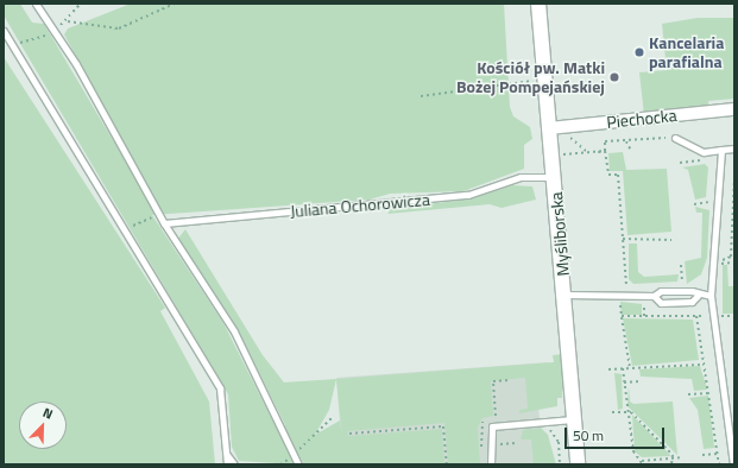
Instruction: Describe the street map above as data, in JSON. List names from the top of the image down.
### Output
{
  "streets": {
    "street": ["Piechocka", "Myśliborska"],
    "lane": ["Juliana Ochorowicza"]
  },
  "crossings": [
    ["Piechocka", "Myśliborska"],
    ["Juliana Ochorowicza", "Myśliborska"]
  ],
  "places": ["Kancelaria parafialna", "Kościół pw. Matki Bożej Pompejańskiej"],
  "scale_bar": "50 m",
  "north": "top right"
}
